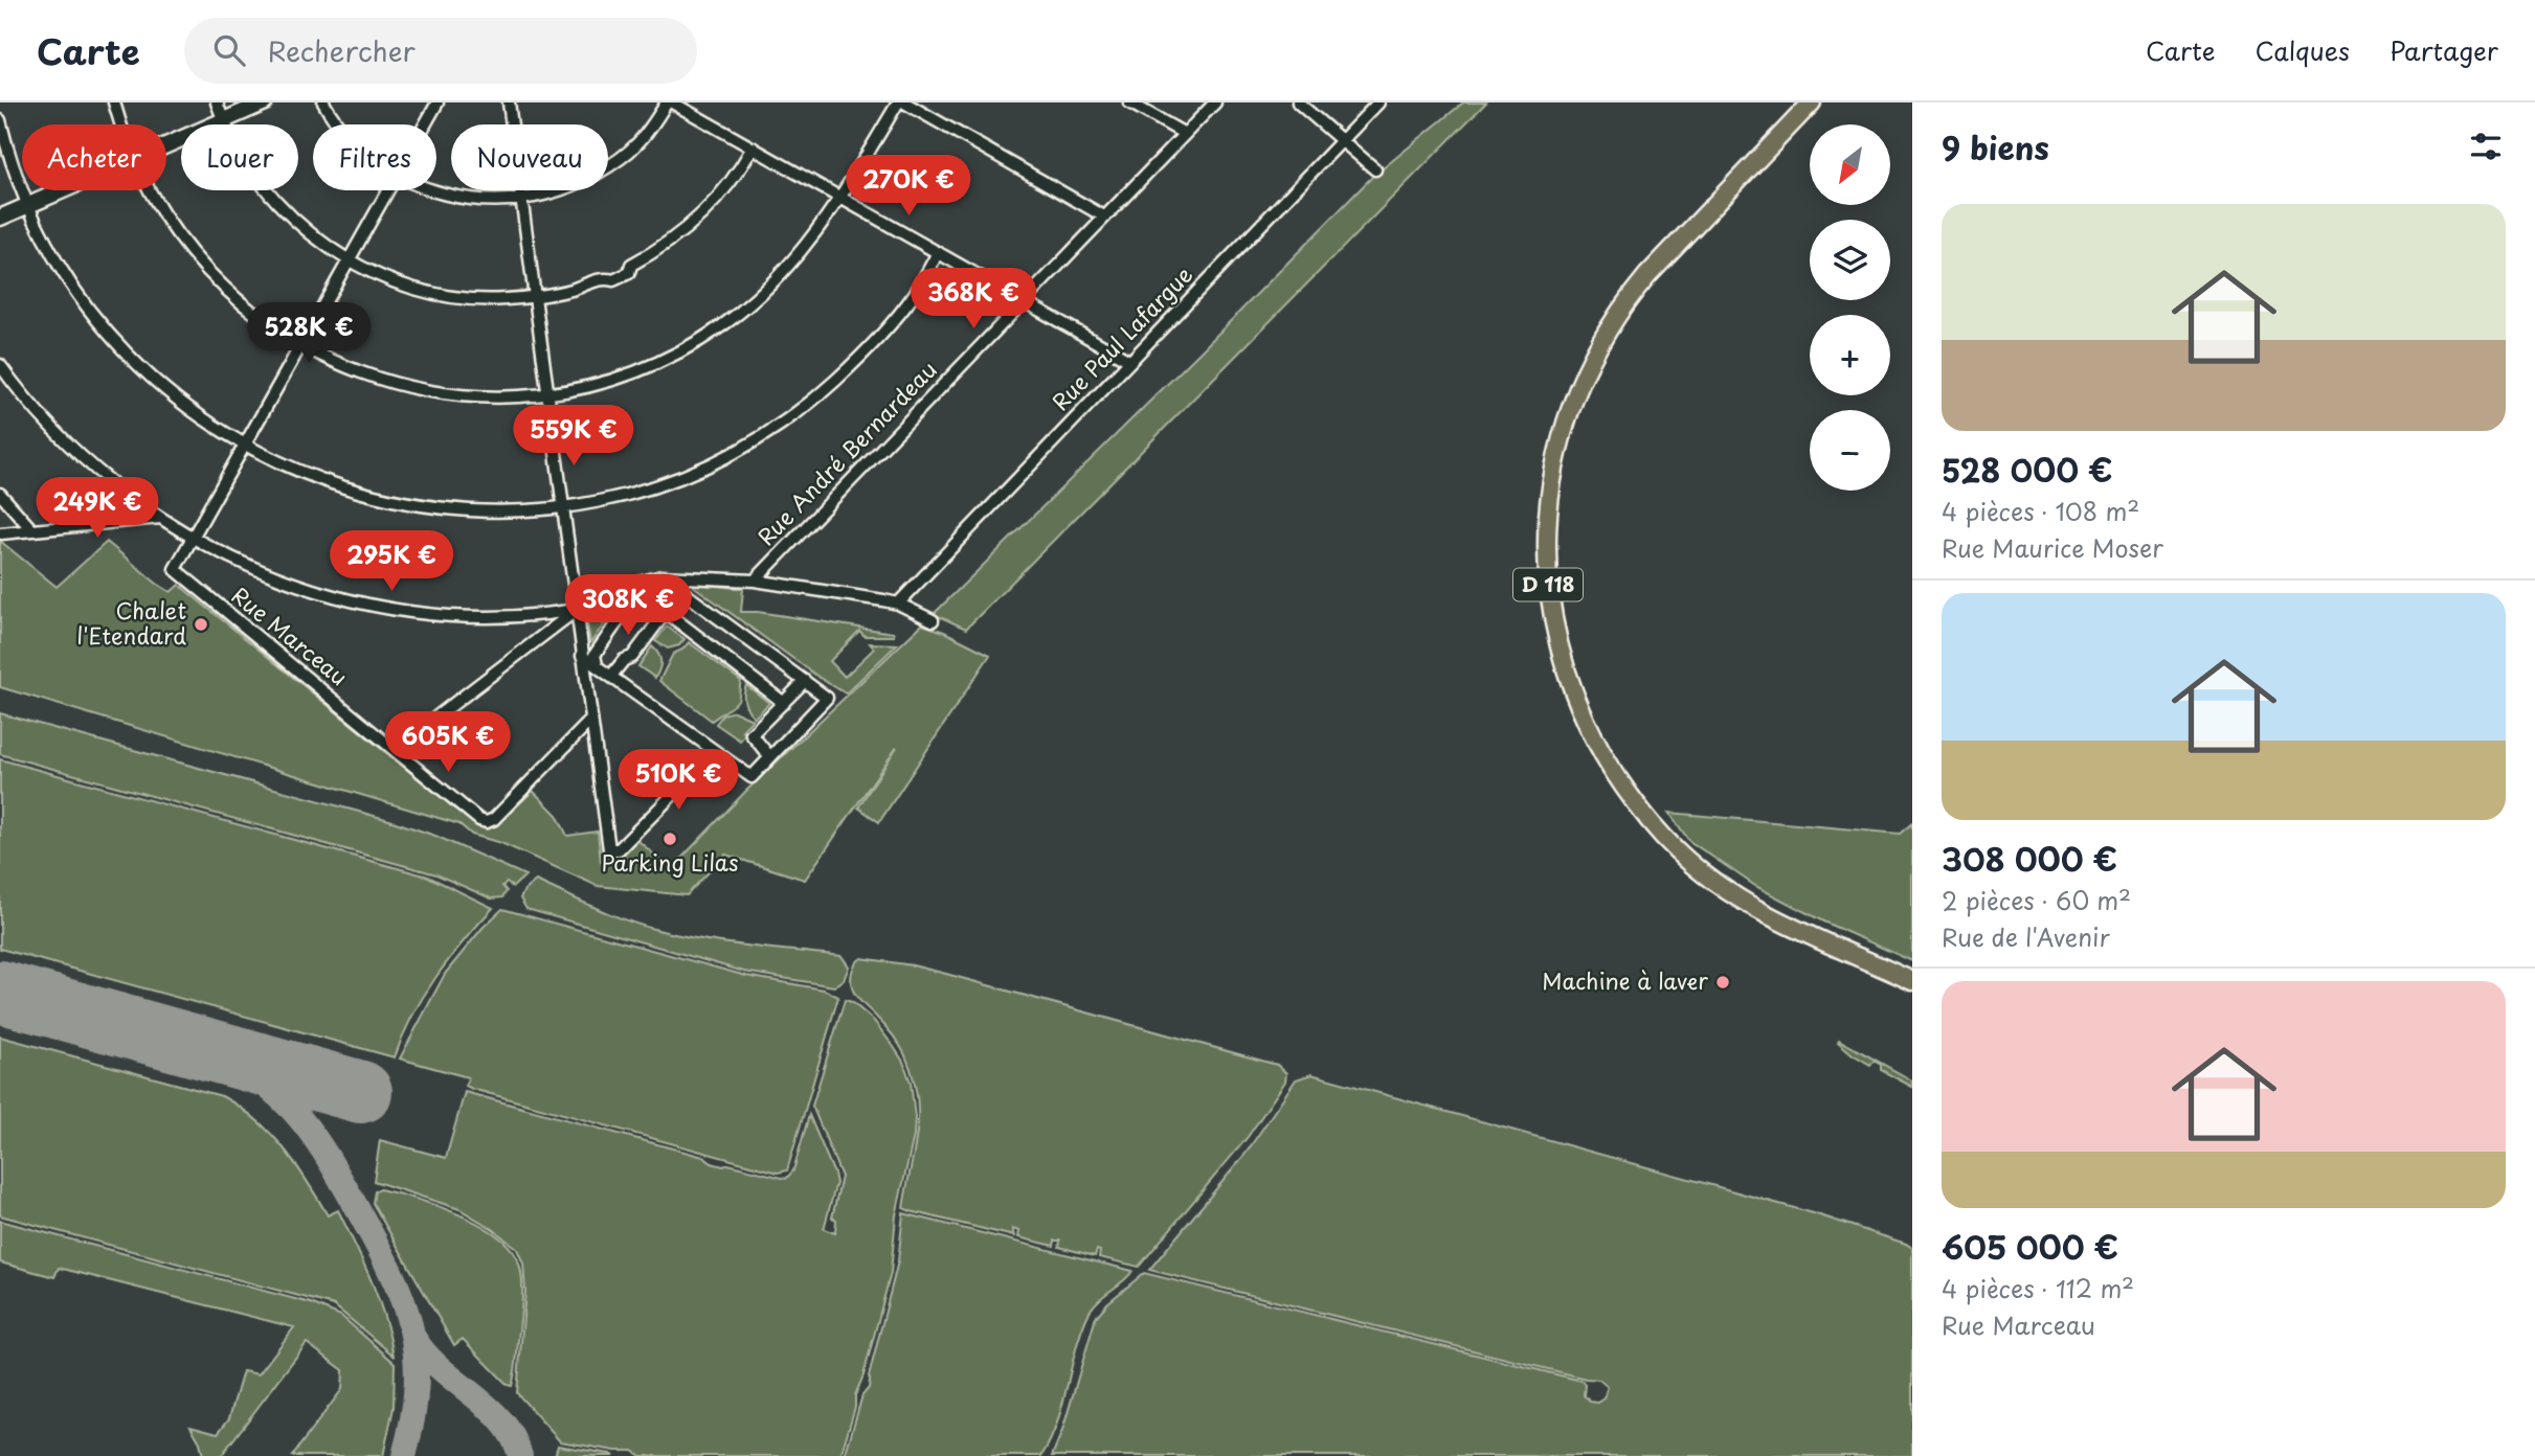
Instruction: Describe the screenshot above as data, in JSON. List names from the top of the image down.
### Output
{
  "streets": {
    "main road": ["D 118"],
    "street": ["Rue Paul Lafargue", "Rue André Bernardeau", "Rue Marceau"]
  },
  "places": ["Chalet l'Etendard", "Parking Lilas", "Machine à laver"],
  "north": "bottom left",
  "page": {
    "header": "Carte",
    "search": "Rechercher",
    "nav": ["Carte", "Calques", "Partager"],
    "heading": "9 biens",
    "map_buttons": ["+", "−"],
    "chip": [
      "Acheter",
      "Louer",
      "Filtres",
      "Nouveau"
    ],
    "price": [
      "270K €",
      "368K €",
      "528K €",
      "559K €",
      "249K €",
      "295K €",
      "308K €",
      "605K €",
      "510K €"
    ],
    "list": [
      {
        "name": "528 000 €",
        "note": "4 pièces · 108 m² · Rue Maurice Moser"
      },
      {
        "name": "308 000 €",
        "note": "2 pièces · 60 m² · Rue de l'Avenir"
      },
      {
        "name": "605 000 €",
        "note": "4 pièces · 112 m² · Rue Marceau"
      }
    ]
  }
}
